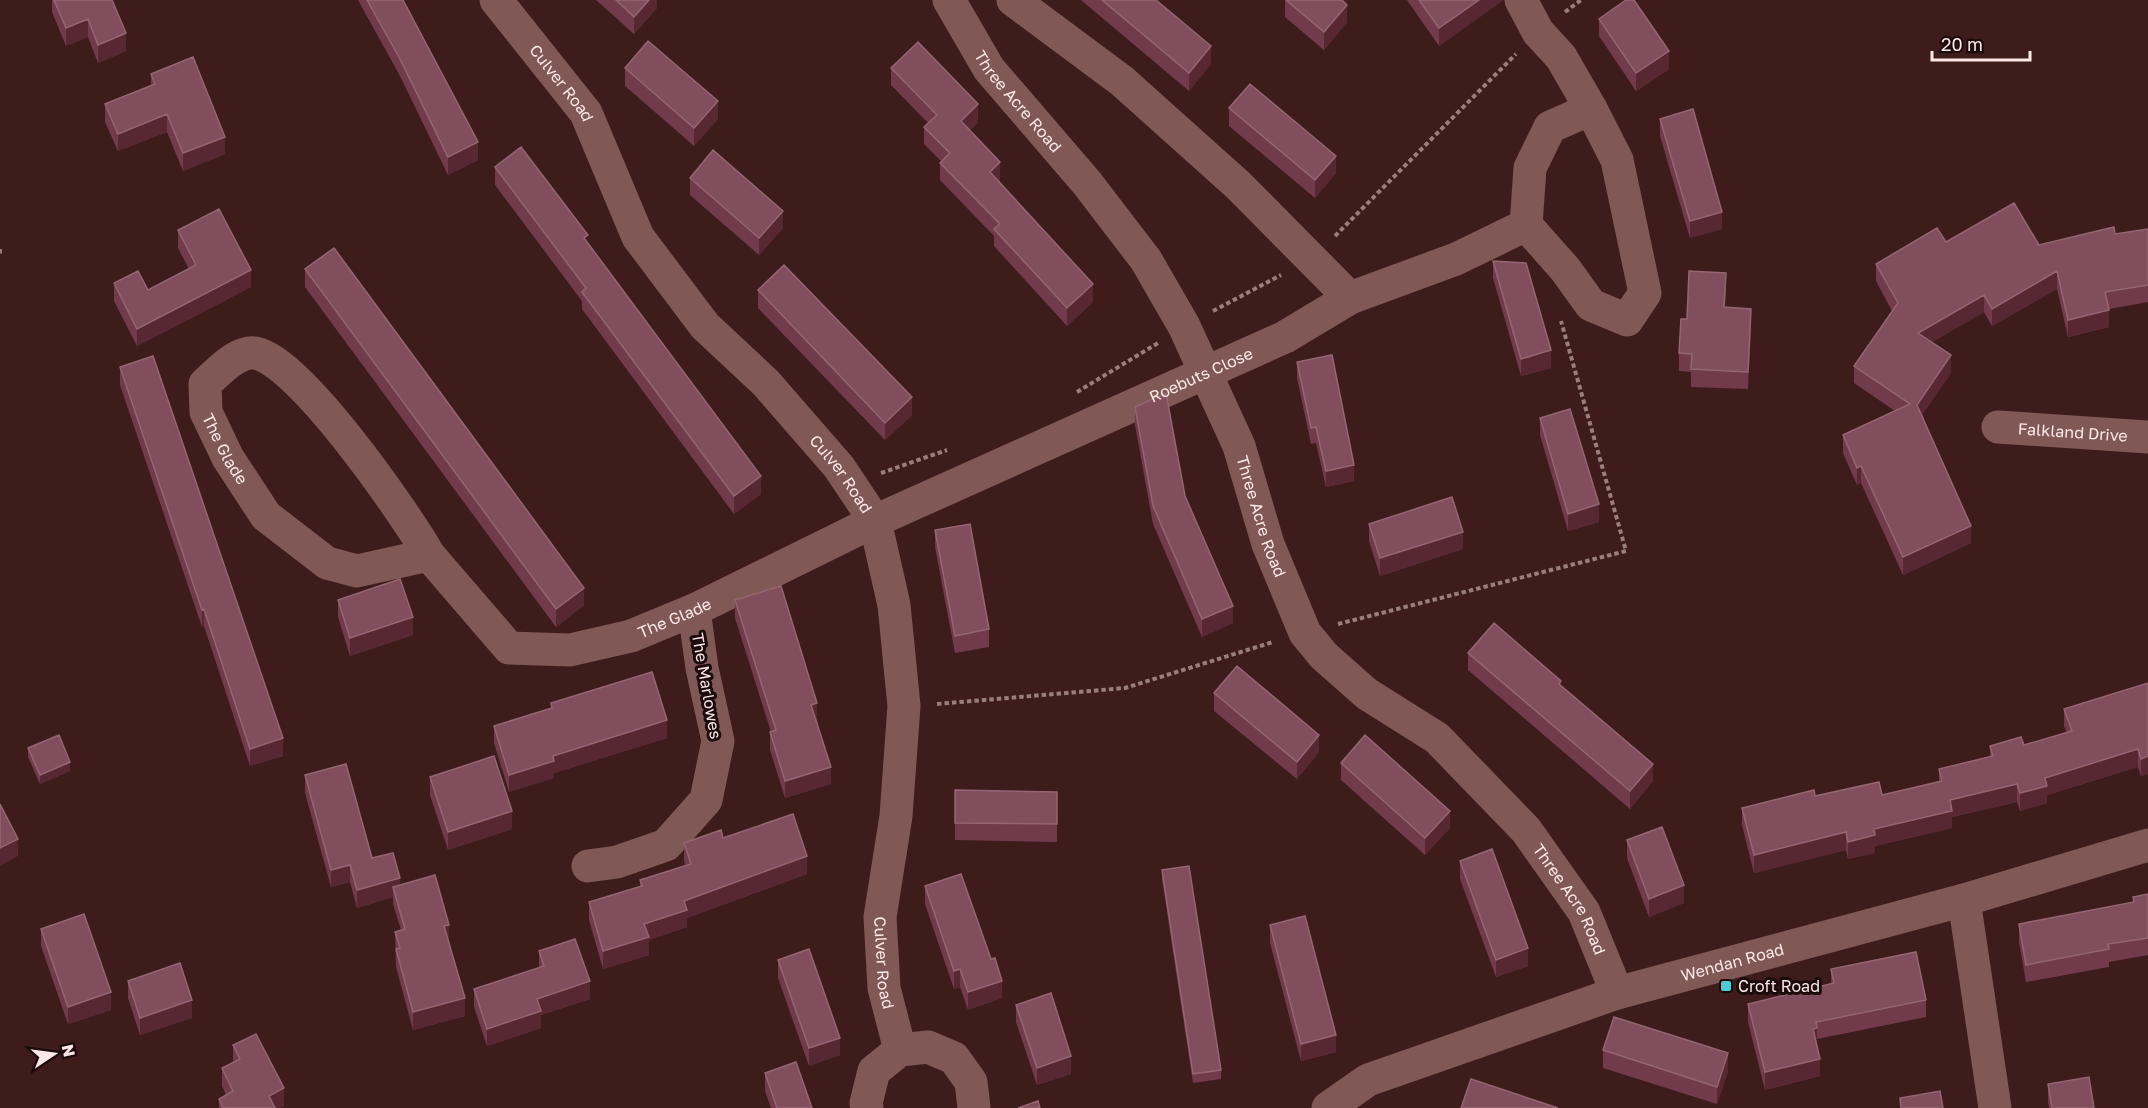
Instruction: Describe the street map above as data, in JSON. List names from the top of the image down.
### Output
{
  "streets": {
    "street": [
      "Culver Road",
      "Three Acre Road",
      "Roebuts Close",
      "Falkland Drive",
      "The Glade",
      "The Marlowes",
      "Wendan Road"
    ]
  },
  "crossings": [
    ["Culver Road", "Roebuts Close"],
    ["Culver Road", "The Glade"],
    ["Three Acre Road", "Roebuts Close"],
    ["Three Acre Road", "Wendan Road"],
    ["Roebuts Close", "The Glade"],
    ["The Glade", "The Marlowes"]
  ],
  "places": {
    "transit": ["Croft Road"]
  },
  "scale_bar": "20 m",
  "north": "right"
}
